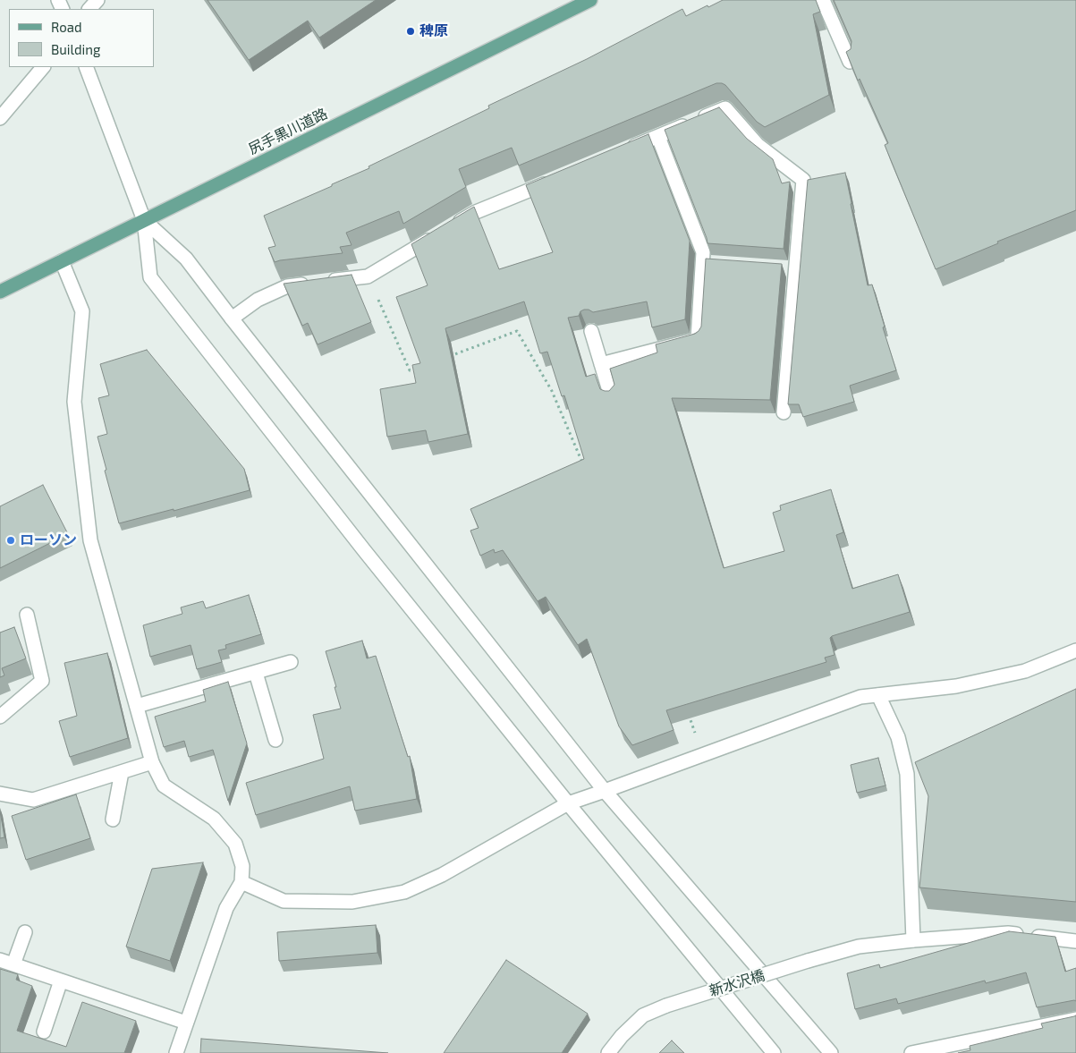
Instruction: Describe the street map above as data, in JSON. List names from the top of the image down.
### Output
{
  "streets": {
    "main road": ["尻手黒川道路"],
    "street": ["新水沢橋"]
  },
  "places": ["稗原", "ローソン"],
  "legend": ["Road", "Building"]
}
